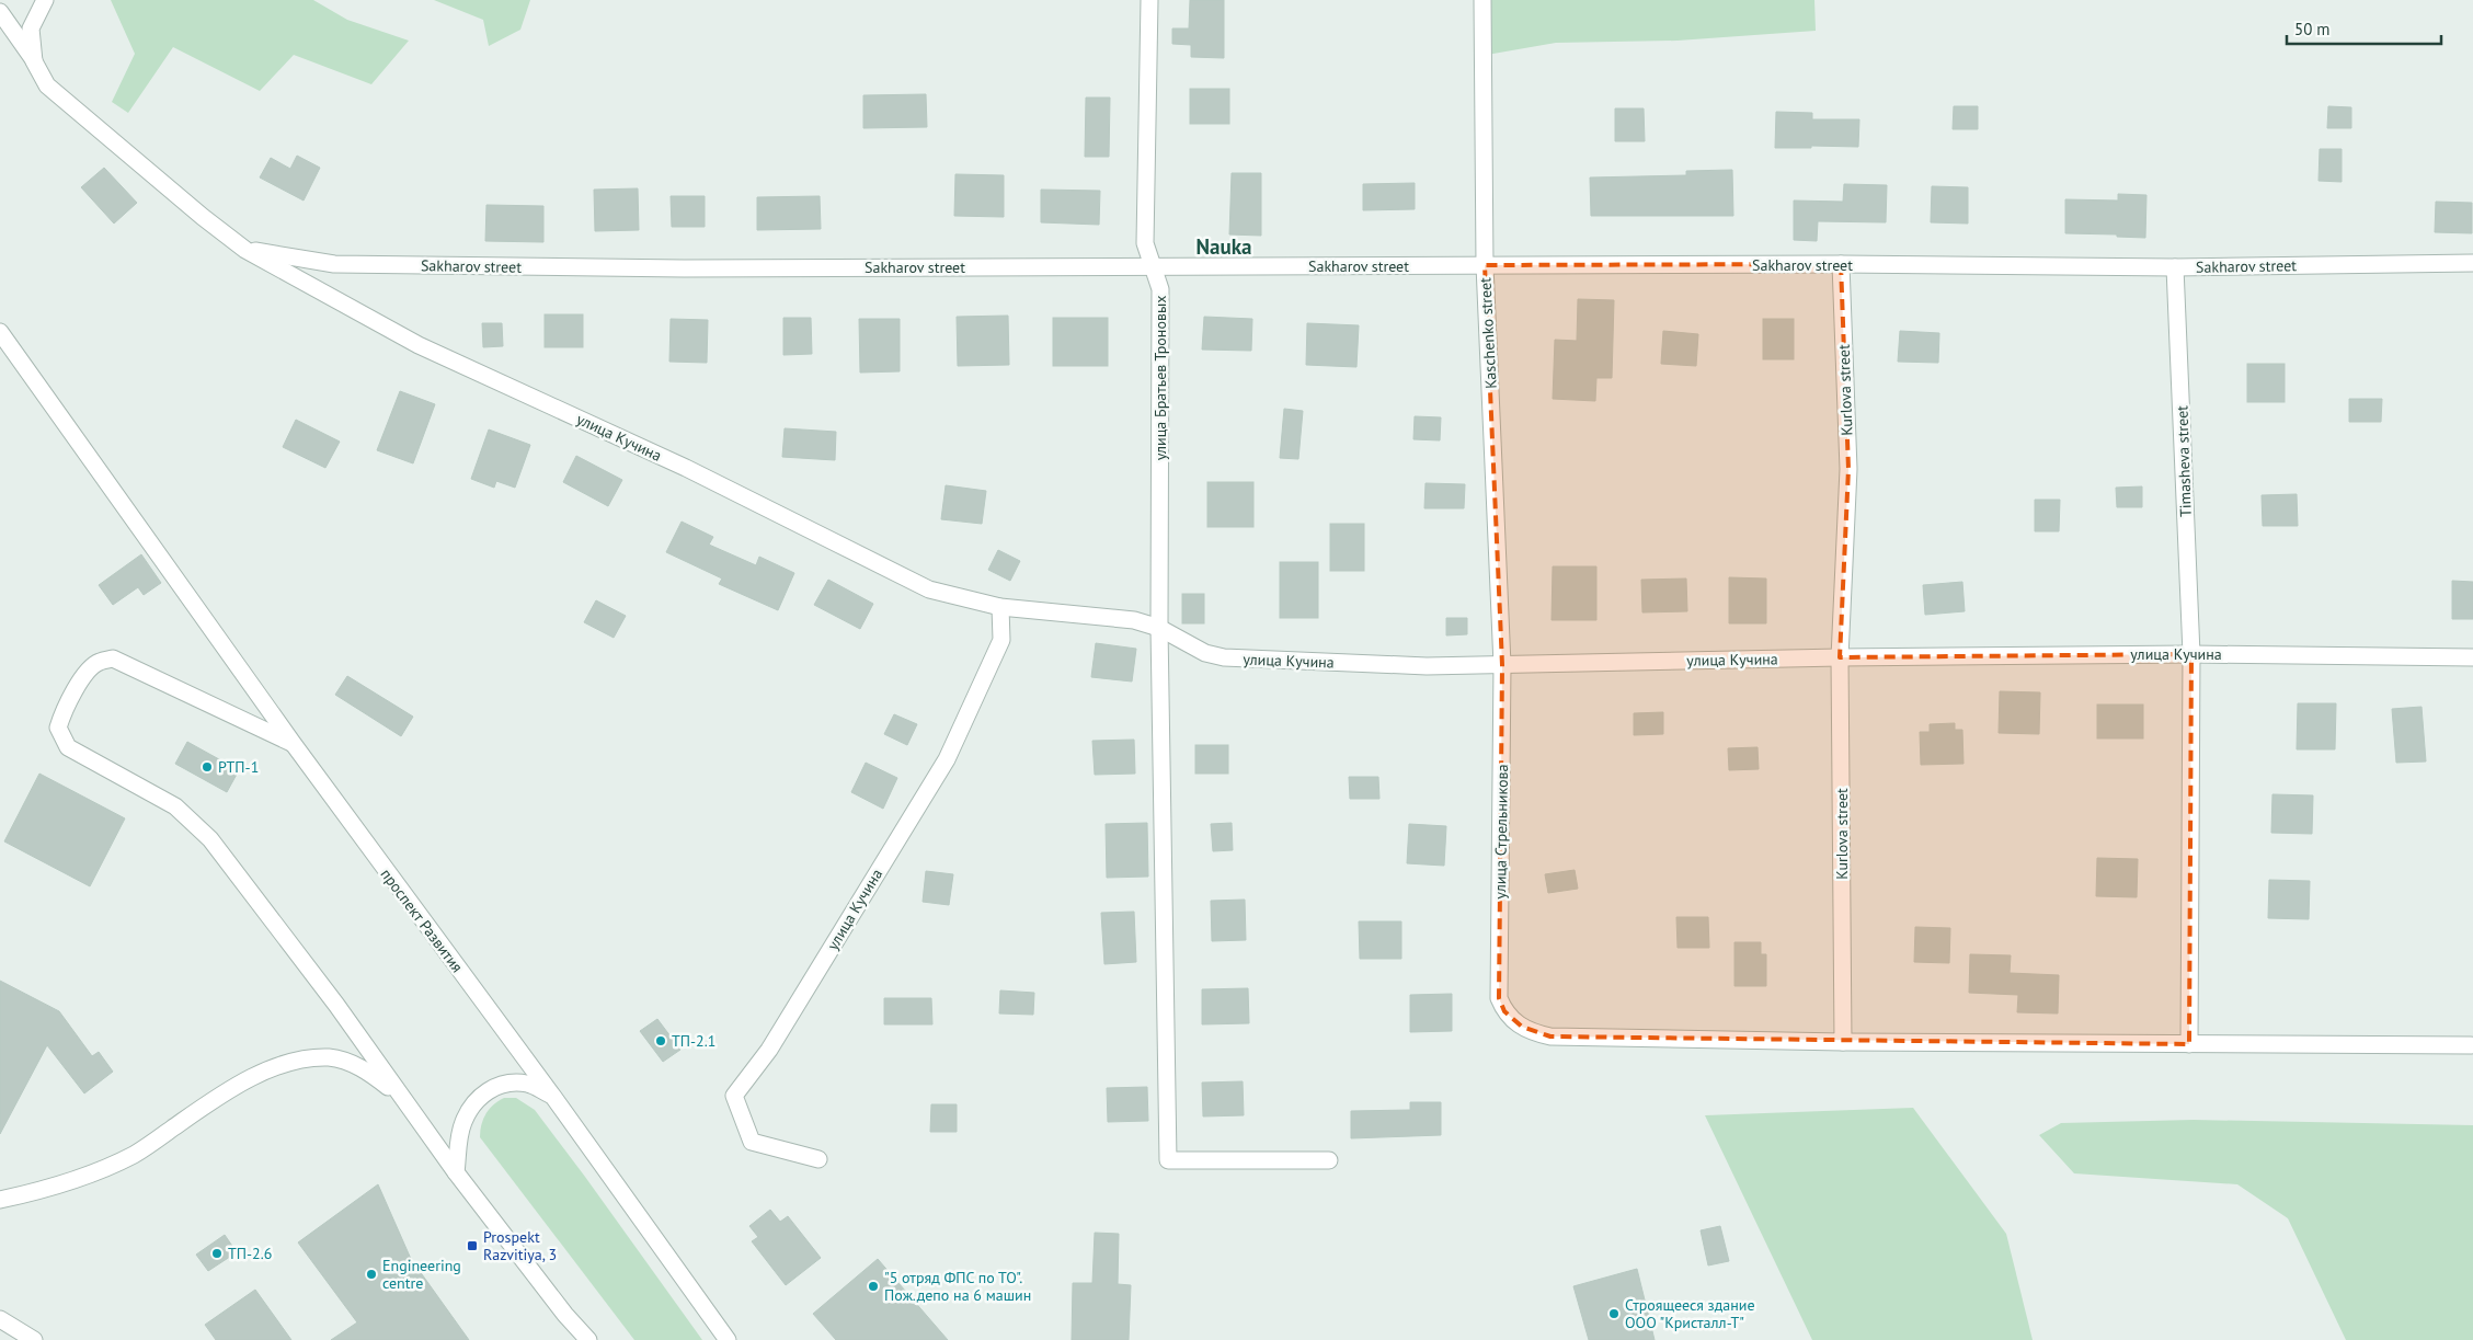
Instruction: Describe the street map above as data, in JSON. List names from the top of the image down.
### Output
{
  "streets": {
    "street": [
      "Sakharov street",
      "Kaschenko street",
      "улица Братьев Троновых",
      "Kurlova street",
      "улица Кучина",
      "Timasheva street",
      "улица Стрельникова",
      "проспект Развития"
    ]
  },
  "crossings": [
    ["Sakharov street", "Kaschenko street"],
    ["Sakharov street", "улица Братьев Троновых"],
    ["Sakharov street", "Kurlova street"],
    ["Sakharov street", "улица Кучина"],
    ["Sakharov street", "Timasheva street"],
    ["Kaschenko street", "улица Кучина"],
    ["Kaschenko street", "улица Стрельникова"],
    ["улица Братьев Троновых", "улица Кучина"],
    ["Kurlova street", "улица Кучина"],
    ["Kurlova street", "улица Стрельникова"],
    ["улица Кучина", "Timasheva street"],
    ["улица Кучина", "улица Стрельникова"]
  ],
  "districts": ["Nauka"],
  "places": {
    "other": [
      "РТП-1",
      "ТП-2.1",
      "ТП-2.6",
      "Engineering centre",
      "\"5 отряд ФПС по ТО\". Пож.депо на 6 машин",
      "Строящееся здание ООО \"Кристалл-Т\""
    ],
    "transit": ["Prospekt Razvitiya, 3"]
  },
  "scale_bar": "50 m"
}
